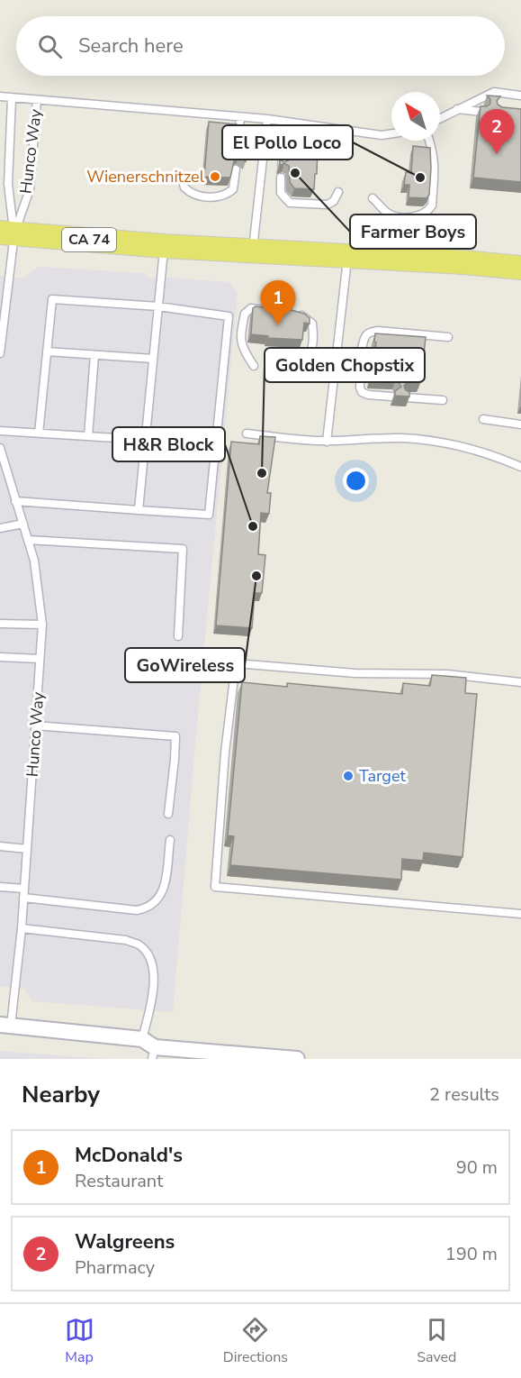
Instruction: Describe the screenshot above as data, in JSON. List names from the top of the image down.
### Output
{
  "streets": {
    "main road": ["CA 74"],
    "lane": ["Hunco Way"]
  },
  "crossings": [
    ["Hunco Way", "CA 74"]
  ],
  "places": [
    "Farmer Boys",
    "Wienerschnitzel",
    "El Pollo Loco",
    "Golden Chopstix",
    "H&R Block",
    "GoWireless",
    "Target"
  ],
  "north": "top left",
  "page": {
    "search": "Search here",
    "pins": ["2", "1"],
    "heading": ["Nearby", "2 results"],
    "list": [
      {
        "mark": "1",
        "name": "McDonald's",
        "note": "Restaurant",
        "value": "90 m"
      },
      {
        "mark": "2",
        "name": "Walgreens",
        "note": "Pharmacy",
        "value": "190 m"
      }
    ],
    "nav": ["Map", "Directions", "Saved"]
  }
}
